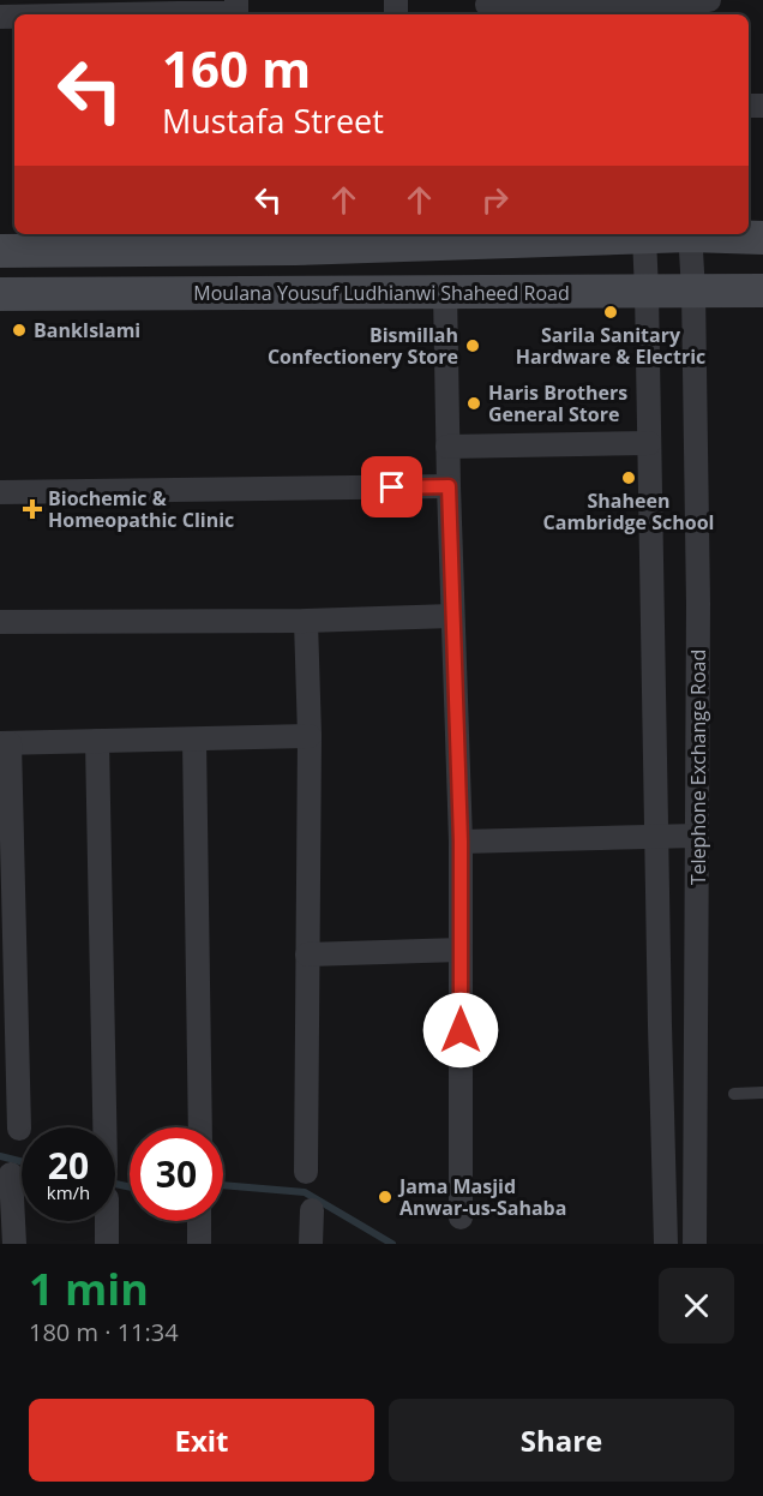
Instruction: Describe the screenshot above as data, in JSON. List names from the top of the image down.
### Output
{
  "streets": {
    "street": ["Moulana Yousuf Ludhianwi Shaheed Road", "Telephone Exchange Road"]
  },
  "crossings": [
    ["Moulana Yousuf Ludhianwi Shaheed Road", "Telephone Exchange Road"]
  ],
  "places": {
    "other": [
      "Sarila Sanitary Hardware & Electric",
      "BankIslami",
      "Bismillah Confectionery Store",
      "Haris Brothers General Store",
      "Shaheen Cambridge School",
      "Jama Masjid Anwar-us-Sahaba"
    ],
    "health": ["Biochemic & Homeopathic Clinic"]
  },
  "page": {
    "turn": ["160 m", "Mustafa Street"],
    "speed": "20 km/h",
    "limit": "30",
    "heading": ["1 min", "180 m · 11:34"],
    "buttons": ["Exit", "Share"]
  }
}
